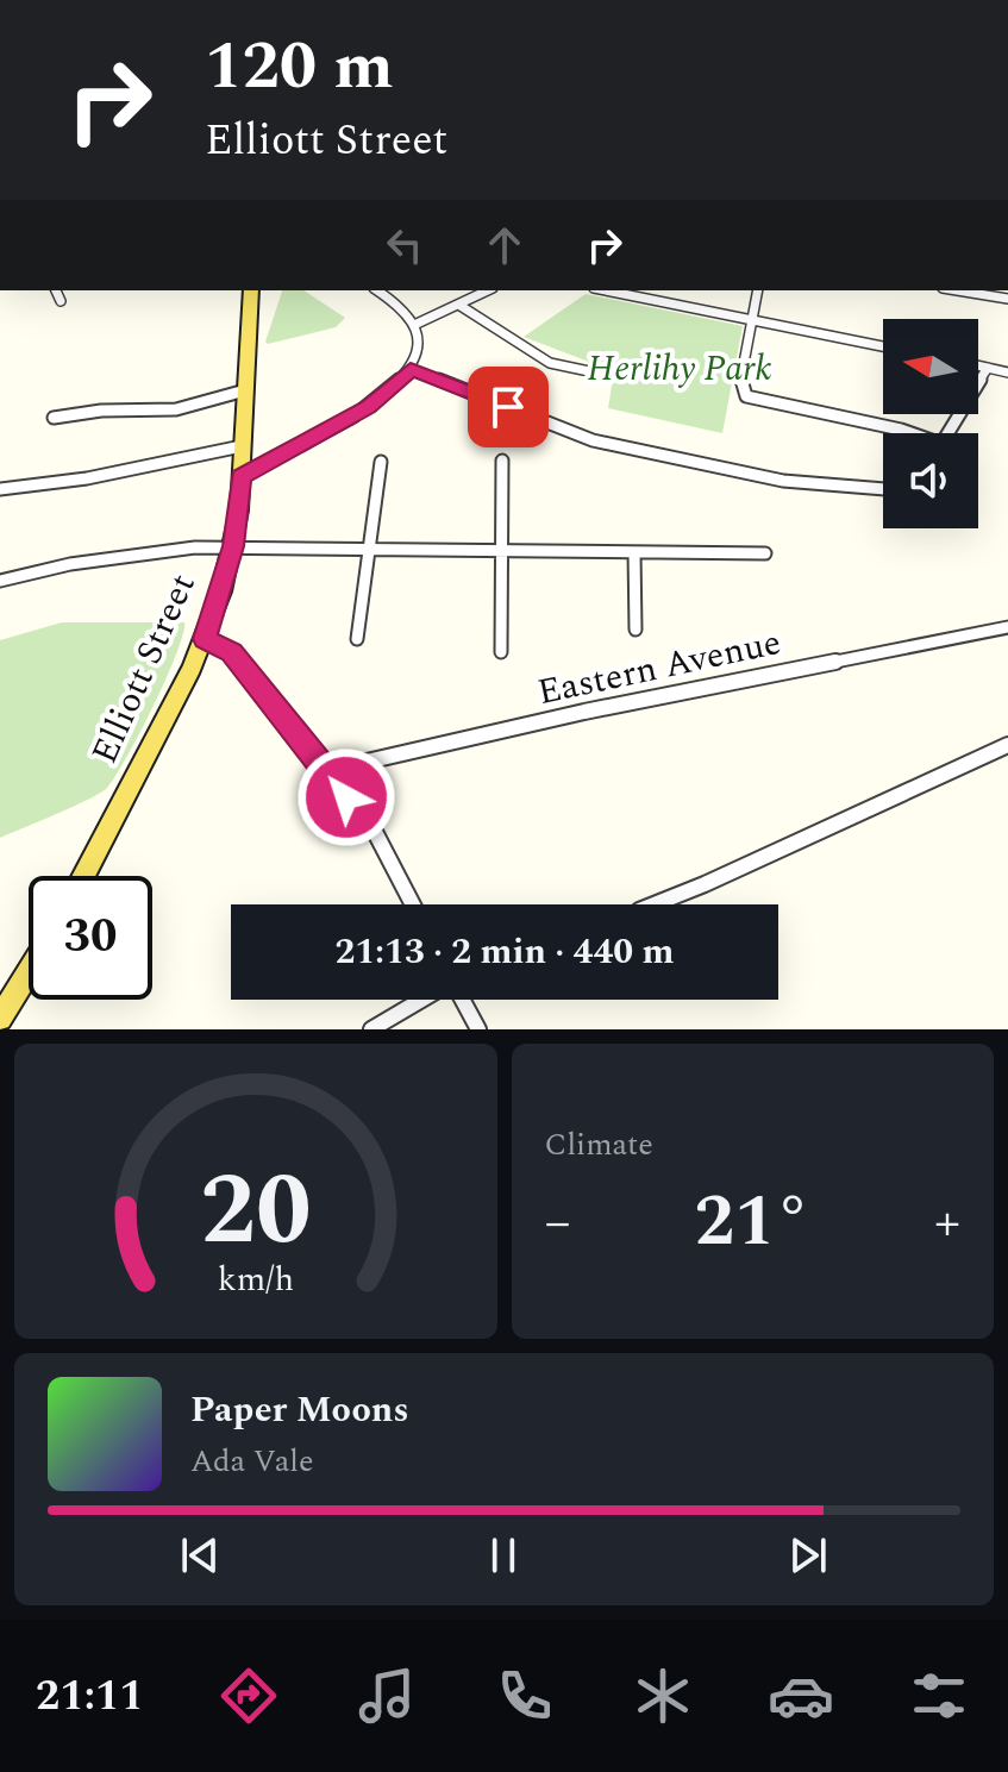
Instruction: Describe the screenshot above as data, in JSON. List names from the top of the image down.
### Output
{
  "streets": {
    "main road": ["Elliott Street"],
    "street": ["Eastern Avenue"]
  },
  "parks": ["Herlihy Park"],
  "north": "left",
  "page": {
    "turn": ["120 m", "Elliott Street"],
    "limit": "30",
    "trip": "21:13 · 2 min · 440 m",
    "tile": "Climate",
    "heat": ["−", "21°", "+"],
    "song": ["Paper Moons", "Ada Vale"],
    "tabs": "21:11",
    "gauge": ["20", "km/h"]
  }
}
